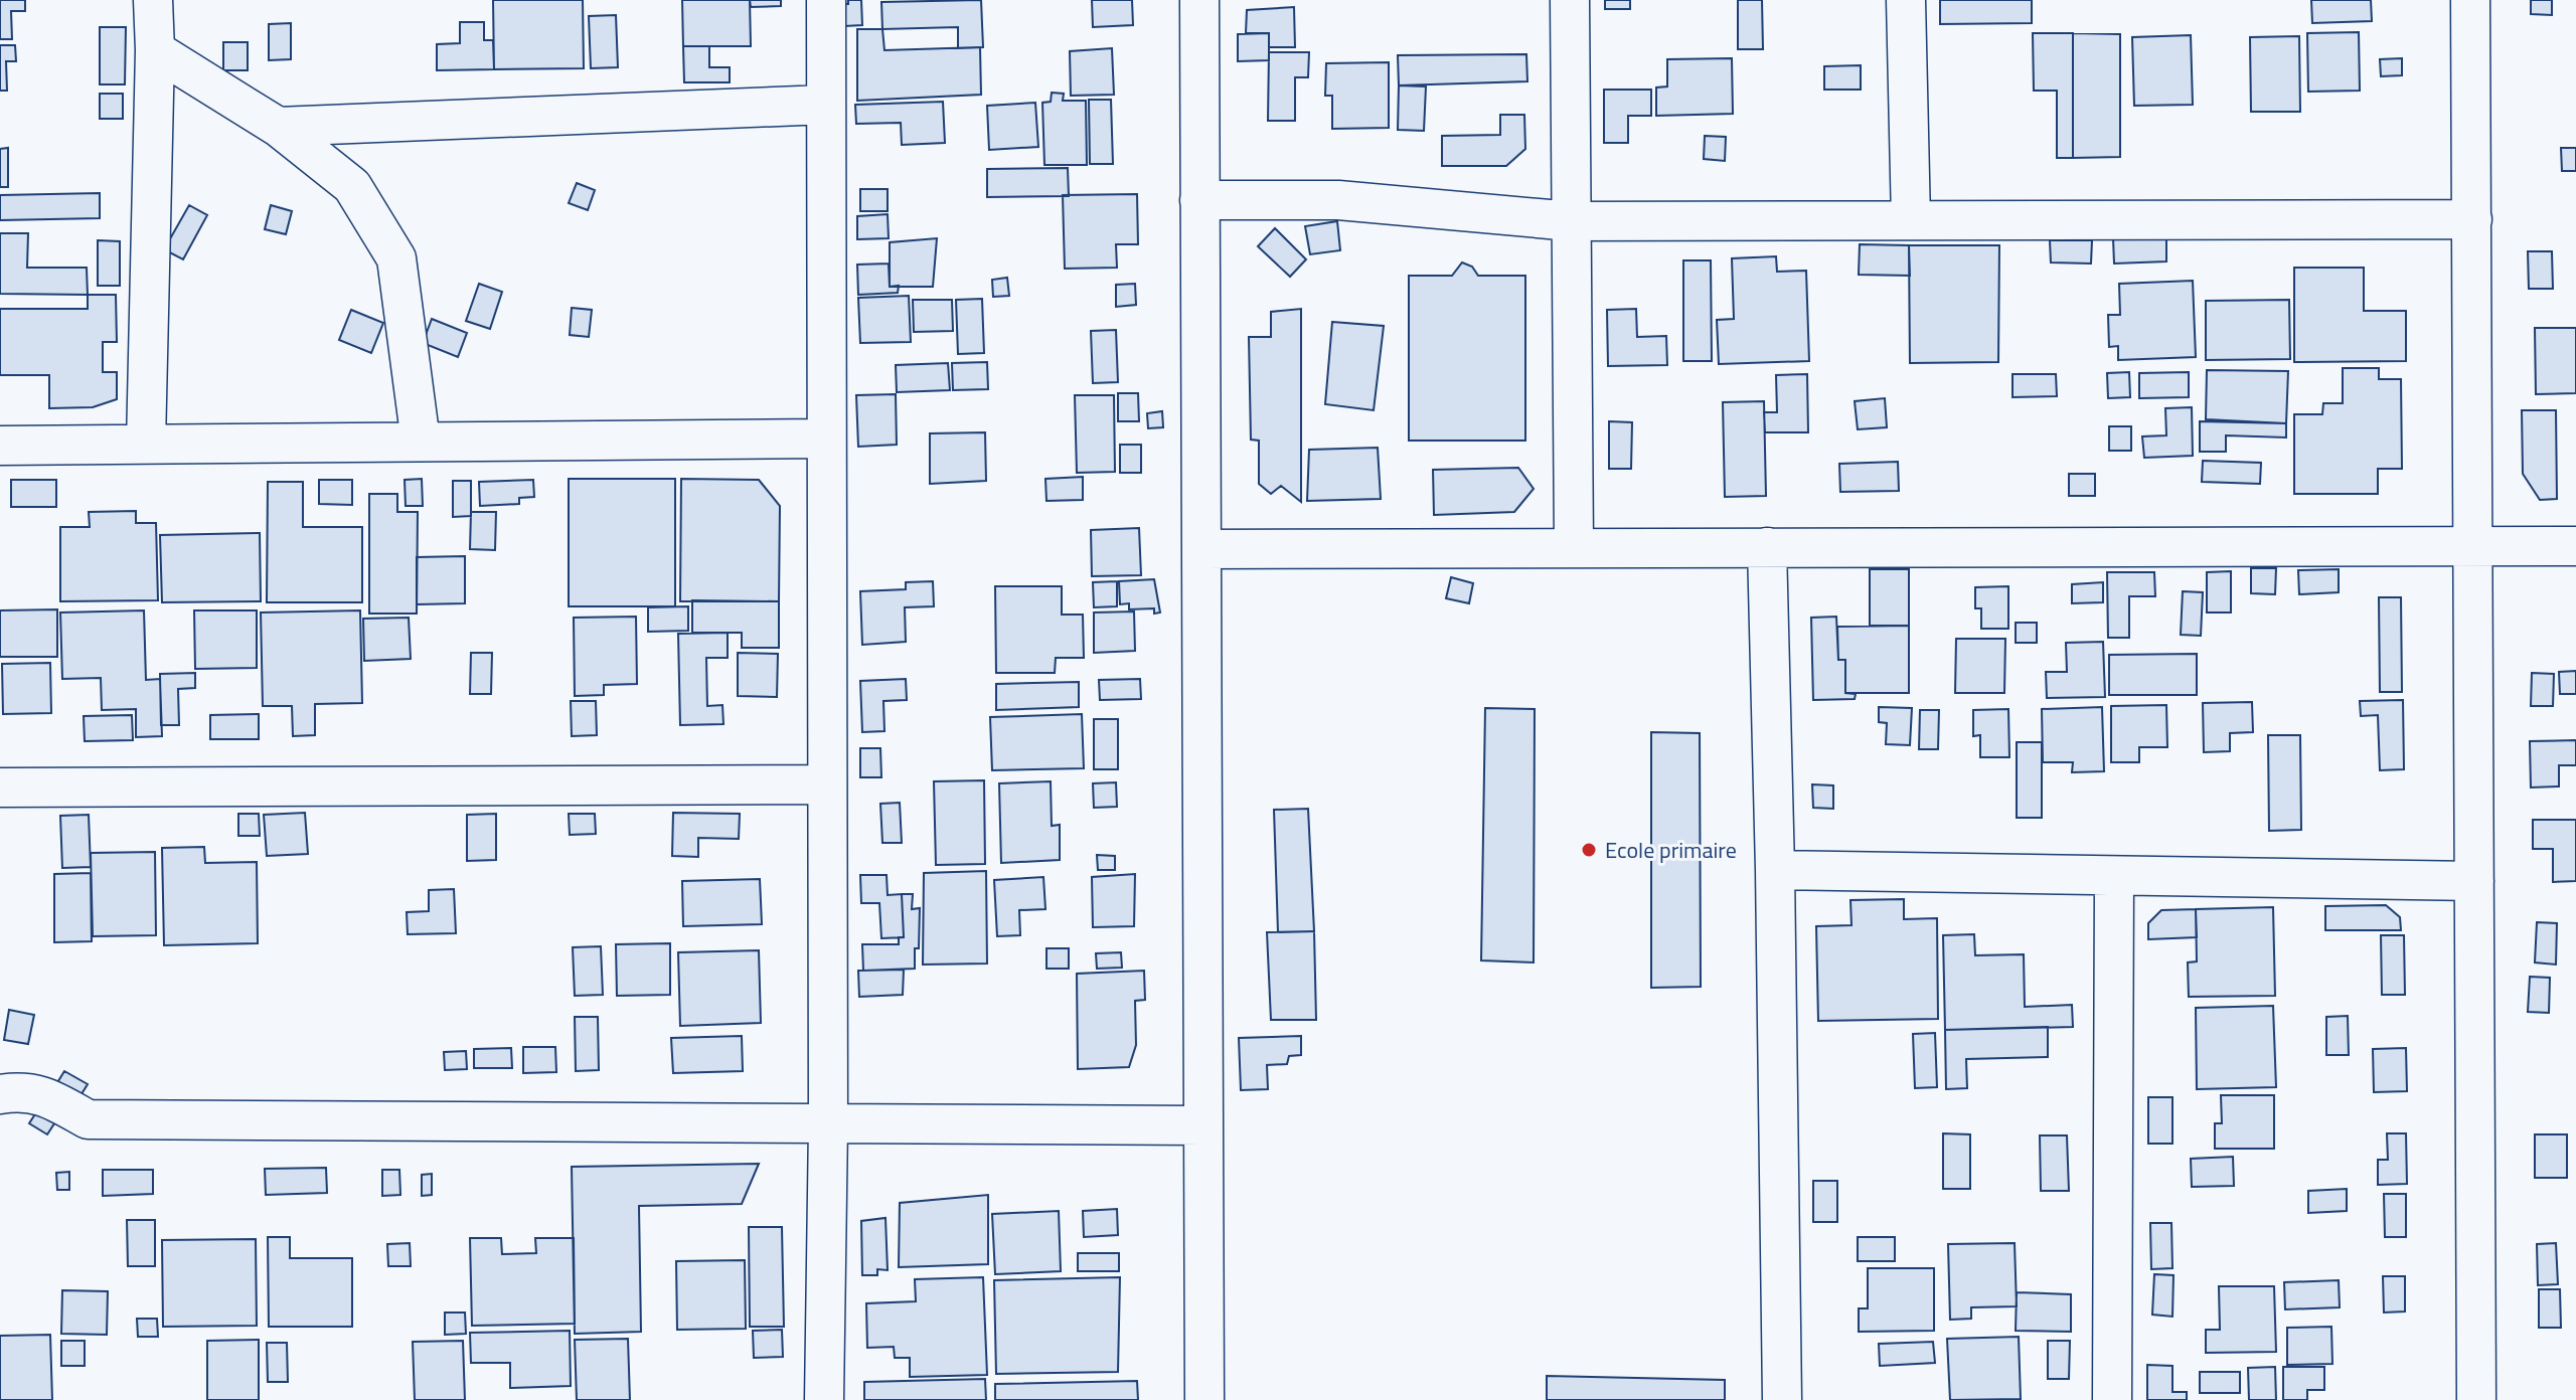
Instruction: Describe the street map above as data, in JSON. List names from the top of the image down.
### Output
{
  "places": ["Ecole primaire"]
}
